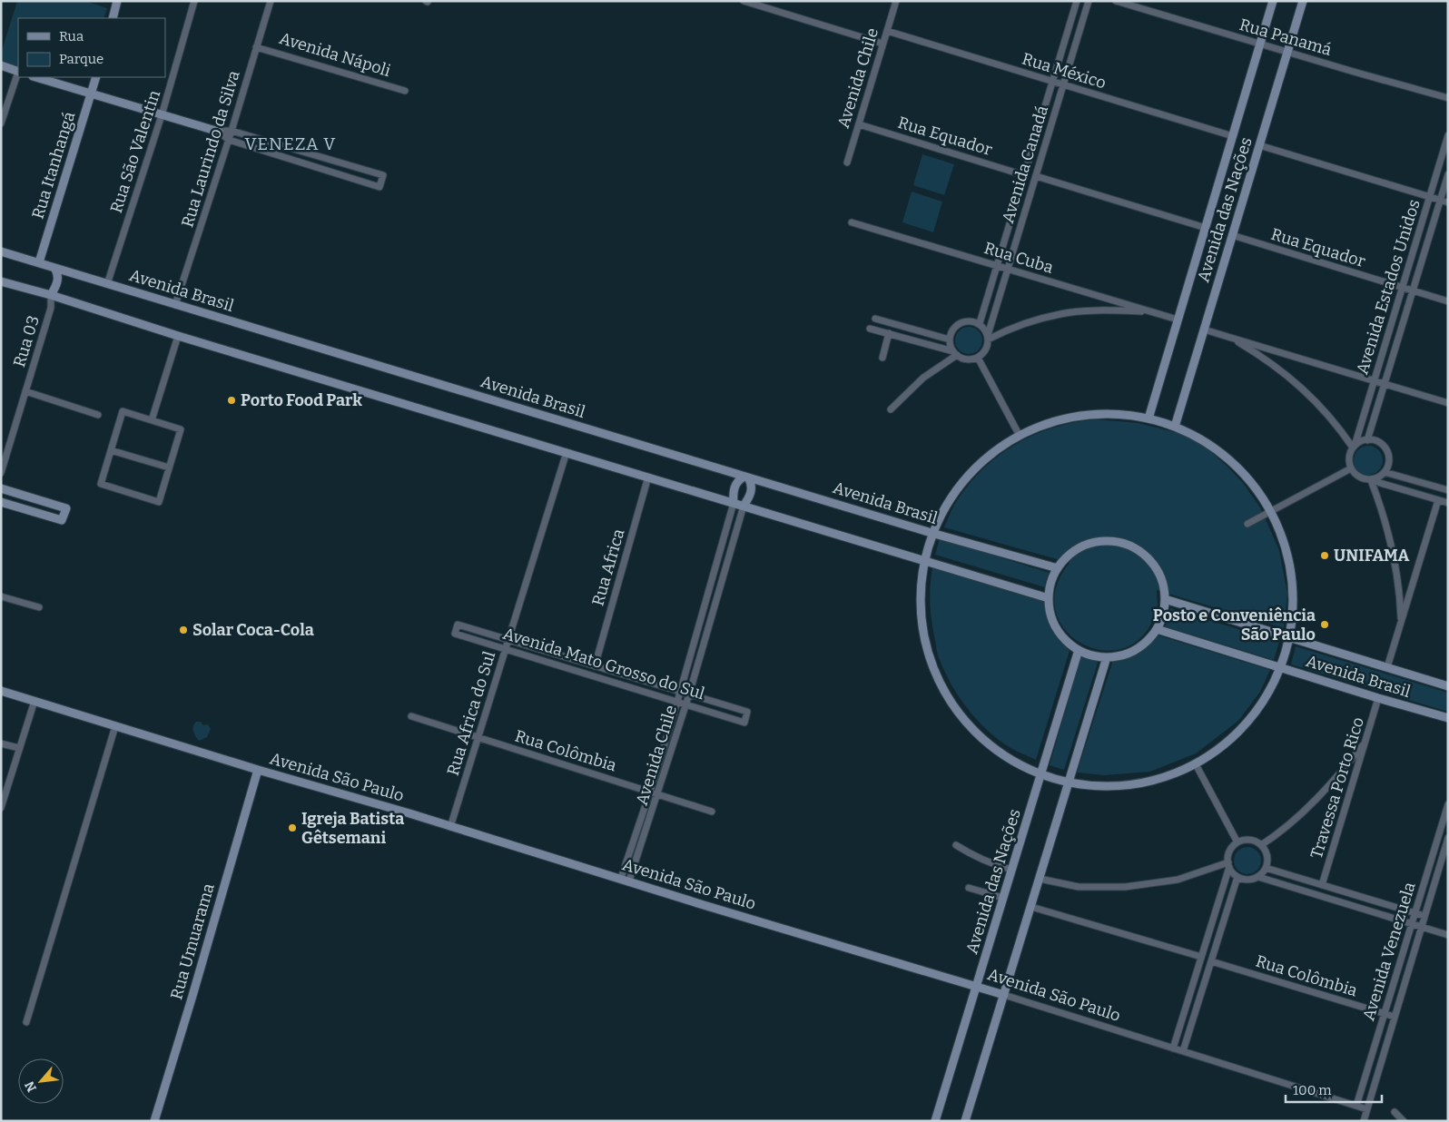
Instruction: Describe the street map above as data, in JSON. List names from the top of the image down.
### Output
{
  "streets": {
    "main road": [
      "Rua Itanhangá",
      "Avenida das Nações",
      "Avenida Brasil",
      "Avenida São Paulo",
      "Rua Umuarama"
    ],
    "street": [
      "Rua Panamá",
      "Avenida Nápoli",
      "Rua México",
      "Avenida Chile",
      "Rua Equador",
      "Rua Laurindo da Silva",
      "Rua São Valentin",
      "Avenida Canadá",
      "Rua Cuba",
      "Avenida Estados Unidos",
      "Rua 03",
      "Rua Africa",
      "Avenida Mato Grosso do Sul",
      "Rua Africa do Sul",
      "Rua Colômbia",
      "Travessa Porto Rico",
      "Avenida Venezuela"
    ]
  },
  "crossings": [
    ["Rua Panamá", "Avenida das Nações"],
    ["Avenida Nápoli", "Rua Laurindo da Silva"],
    ["Rua México", "Avenida Chile"],
    ["Rua México", "Avenida Canadá"],
    ["Rua México", "Avenida das Nações"],
    ["Avenida Chile", "Rua Equador"],
    ["Avenida Chile", "Avenida Mato Grosso do Sul"],
    ["Avenida Chile", "Rua Colômbia"],
    ["Avenida Chile", "Avenida São Paulo"],
    ["Rua Equador", "Avenida Canadá"],
    ["Rua Equador", "Avenida das Nações"],
    ["Rua Equador", "Avenida Estados Unidos"],
    ["Rua Laurindo da Silva", "Avenida Brasil"],
    ["Rua São Valentin", "Avenida Brasil"],
    ["Avenida Canadá", "Rua Cuba"],
    ["Rua Itanhangá", "Avenida Brasil"],
    ["Avenida das Nações", "Rua Cuba"],
    ["Avenida das Nações", "Avenida Brasil"],
    ["Avenida das Nações", "Avenida São Paulo"],
    ["Avenida Brasil", "Travessa Porto Rico"],
    ["Rua Africa", "Avenida Mato Grosso do Sul"],
    ["Avenida Mato Grosso do Sul", "Rua Africa do Sul"],
    ["Rua Africa do Sul", "Rua Colômbia"],
    ["Rua Africa do Sul", "Avenida São Paulo"],
    ["Rua Colômbia", "Avenida Venezuela"],
    ["Avenida São Paulo", "Rua Umuarama"],
    ["Avenida São Paulo", "Avenida Venezuela"]
  ],
  "districts": ["VENEZA V"],
  "places": [
    "Porto Food Park",
    "UNIFAMA",
    "Posto e Conveniência São Paulo",
    "Solar Coca-Cola",
    "Igreja Batista Gêtsemani"
  ],
  "legend": ["Rua", "Parque"],
  "scale_bar": "100 m",
  "north": "bottom left"
}
